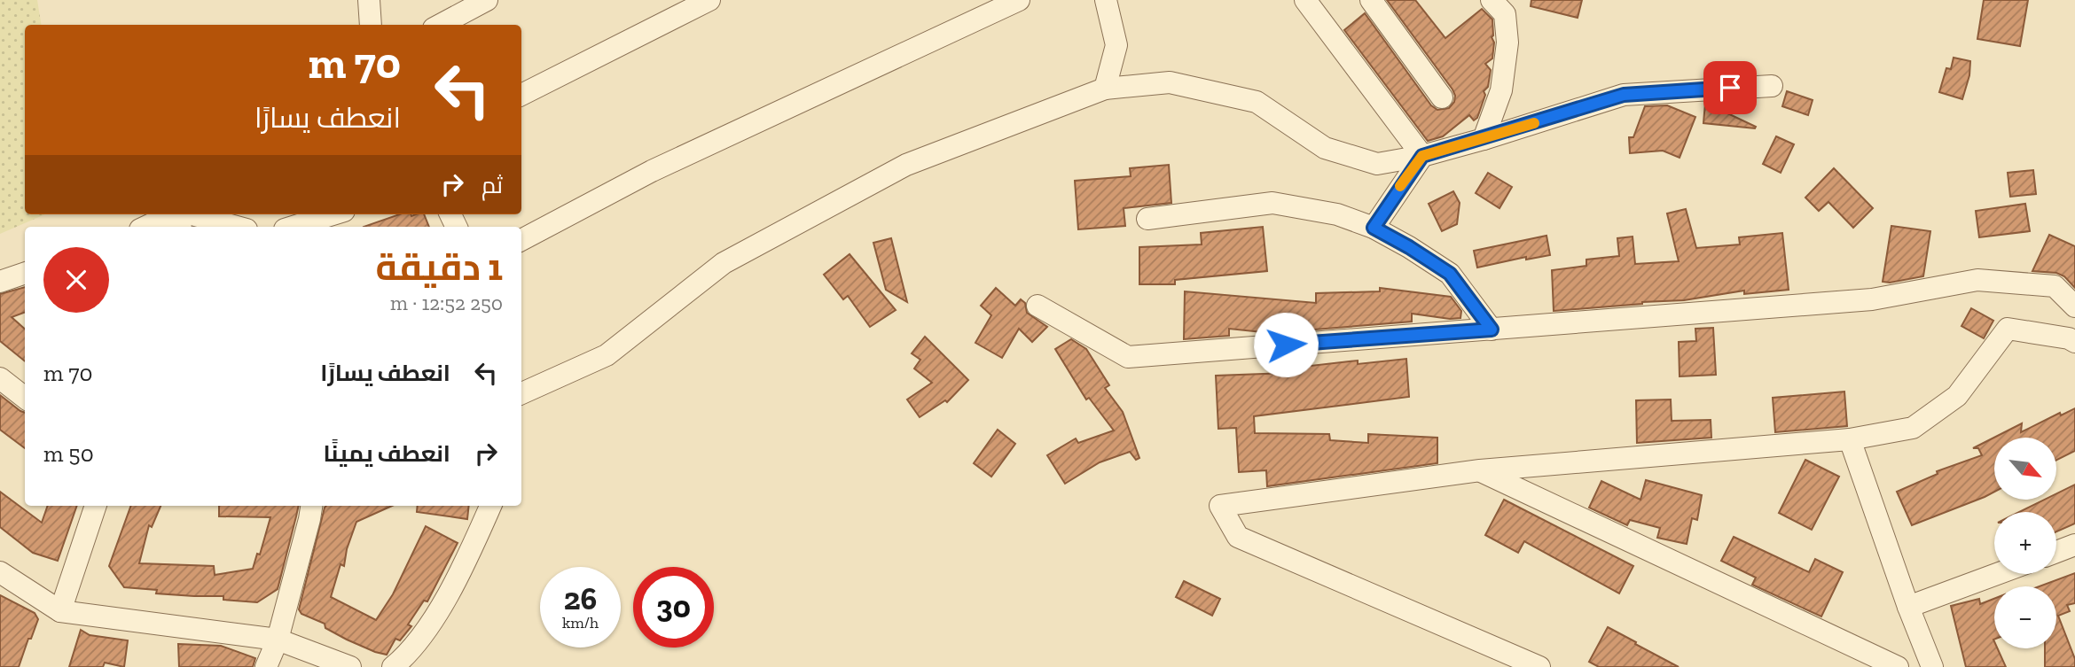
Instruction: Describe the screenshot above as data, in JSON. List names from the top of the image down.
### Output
{
  "north": "bottom right",
  "page": {
    "turn": ["70 m", "انعطف يسارًا"],
    "then": "ثم",
    "heading": ["1 دقيقة", "250 m · 12:52"],
    "list": [
      {
        "name": "انعطف يسارًا",
        "value": "70 m"
      },
      {
        "name": "انعطف يمينًا",
        "value": "50 m"
      }
    ],
    "map_buttons": ["+", "−"],
    "speed": "26 km/h",
    "limit": "30"
  }
}
